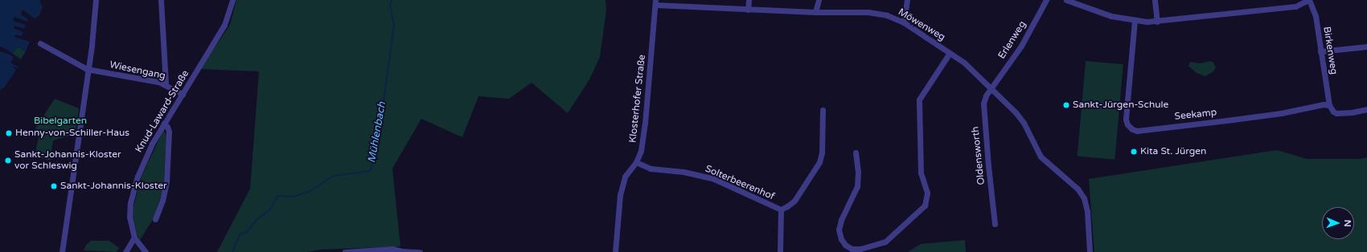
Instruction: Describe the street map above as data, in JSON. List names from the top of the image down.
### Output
{
  "streets": {
    "street": [
      "Möwenweg",
      "Erlenweg",
      "Birkenweg",
      "Wiesengang",
      "Klosterhofer Straße",
      "Knud-Laward-Straße",
      "Seekamp",
      "Oldensworth",
      "Solterbeerenhof"
    ]
  },
  "crossings": [
    ["Möwenweg", "Erlenweg"],
    ["Möwenweg", "Klosterhofer Straße"],
    ["Möwenweg", "Oldensworth"],
    ["Erlenweg", "Oldensworth"],
    ["Birkenweg", "Seekamp"],
    ["Wiesengang", "Knud-Laward-Straße"],
    ["Klosterhofer Straße", "Solterbeerenhof"]
  ],
  "water": ["Mühlenbach"],
  "parks": ["Bibelgarten"],
  "places": [
    "Sankt-Jürgen-Schule",
    "Henny-von-Schiller-Haus",
    "Kita St. Jürgen",
    "Sankt-Johannis-Kloster vor Schleswig",
    "Sankt-Johannis-Kloster"
  ],
  "north": "right"
}
